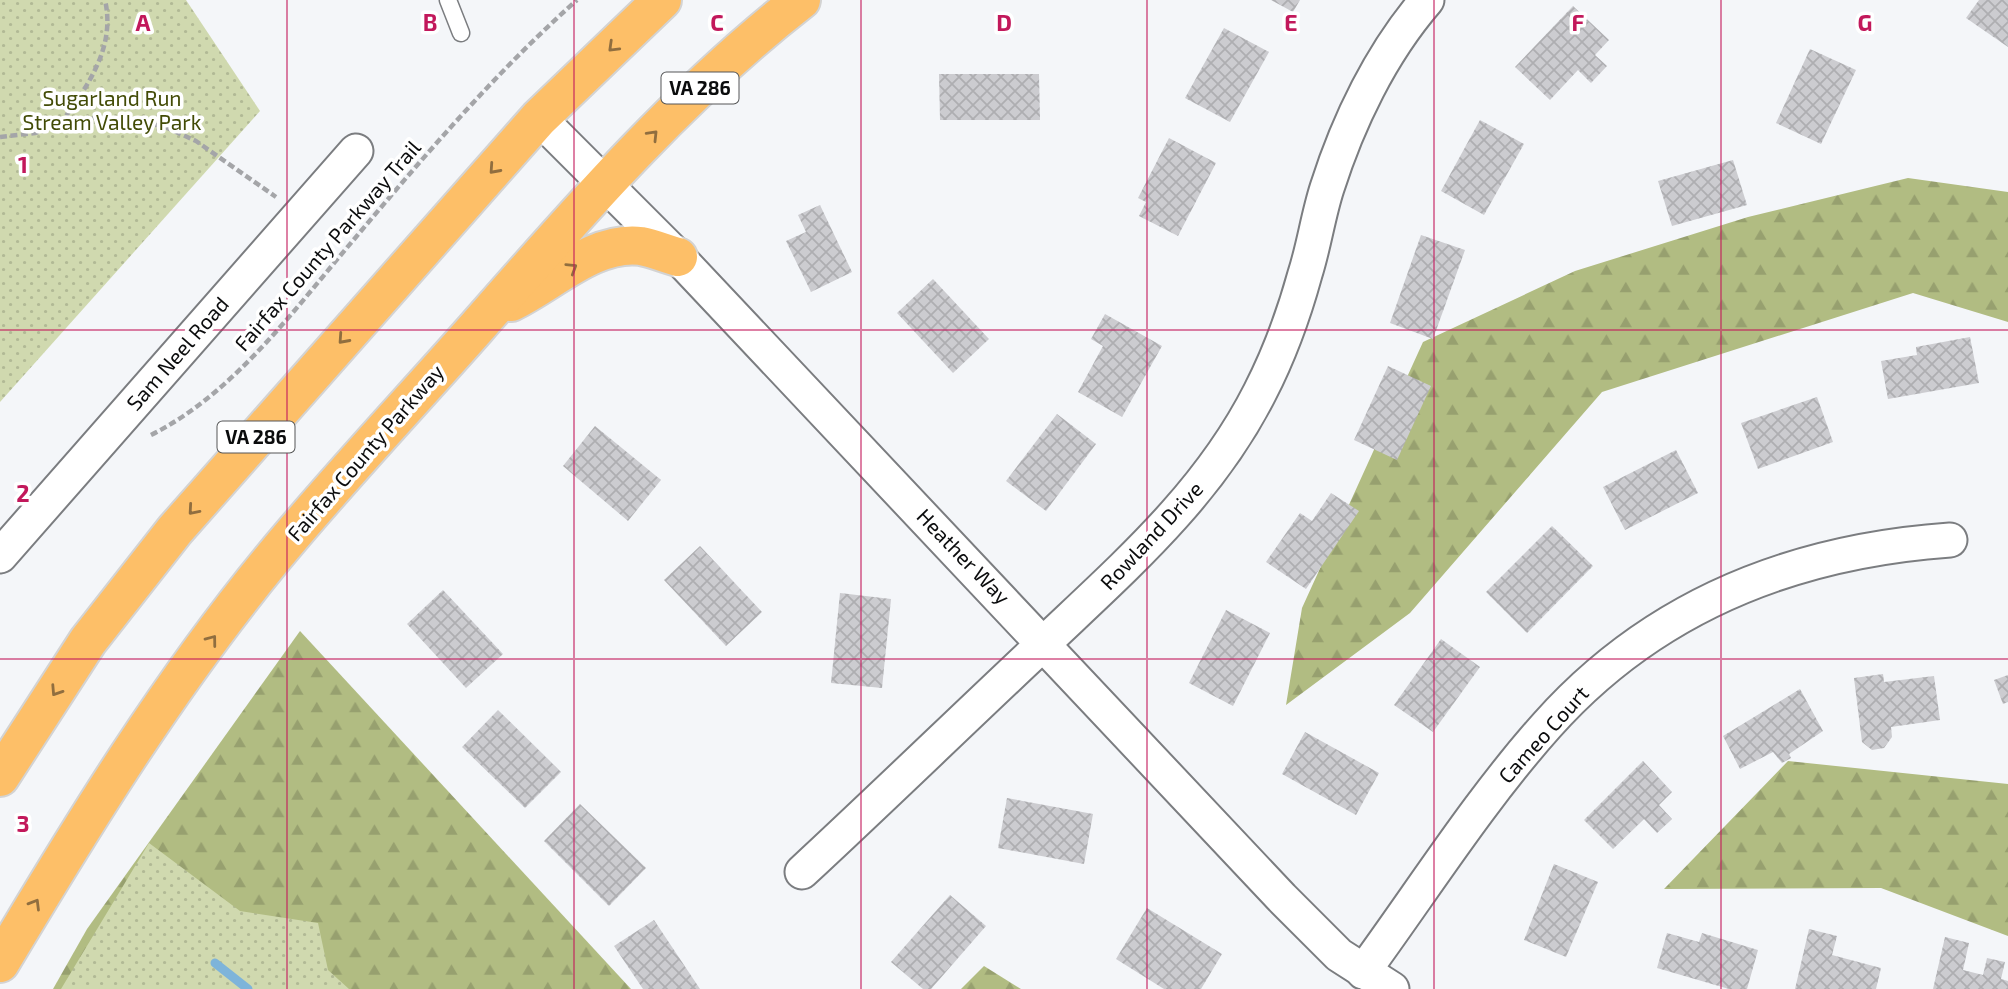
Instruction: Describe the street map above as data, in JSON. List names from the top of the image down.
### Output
{
  "streets": {
    "highway": ["VA 286", "Fairfax County Parkway"],
    "street": [
      "Sam Neel Road",
      "Rowland Drive",
      "Heather Way",
      "Cameo Court"
    ],
    "path": ["Fairfax County Parkway Trail"]
  },
  "crossings": [
    ["VA 286", "Heather Way"],
    ["Fairfax County Parkway", "Heather Way"],
    ["Rowland Drive", "Heather Way"],
    ["Heather Way", "Cameo Court"]
  ],
  "parks": ["Sugarland Run Stream Valley Park"],
  "grid": {
    "columns": [
      "A",
      "B",
      "C",
      "D",
      "E",
      "F",
      "G"
    ],
    "rows": ["1", "2", "3"]
  }
}
